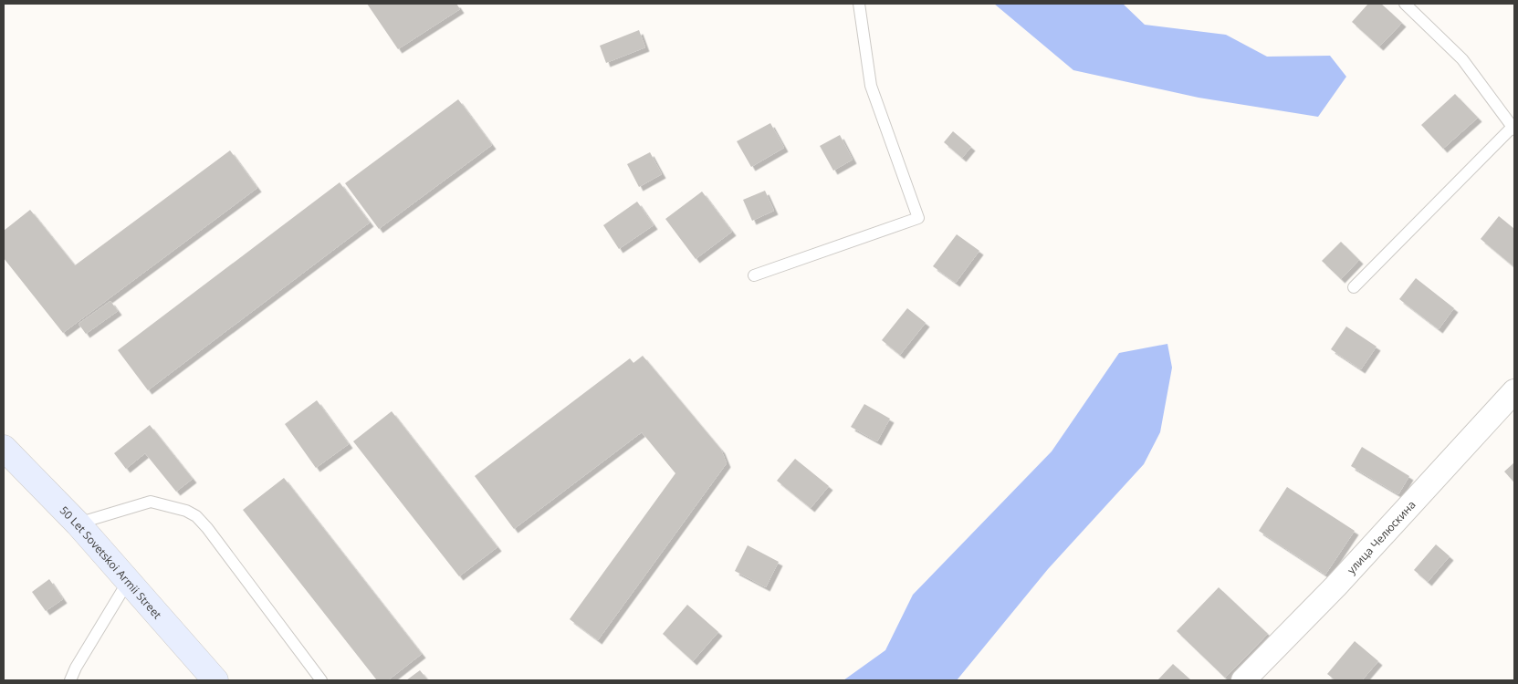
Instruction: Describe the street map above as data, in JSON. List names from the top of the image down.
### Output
{
  "streets": {
    "main road": ["50 Let Sovetskoi Armii Street"],
    "street": ["улица Челюскина"]
  }
}
